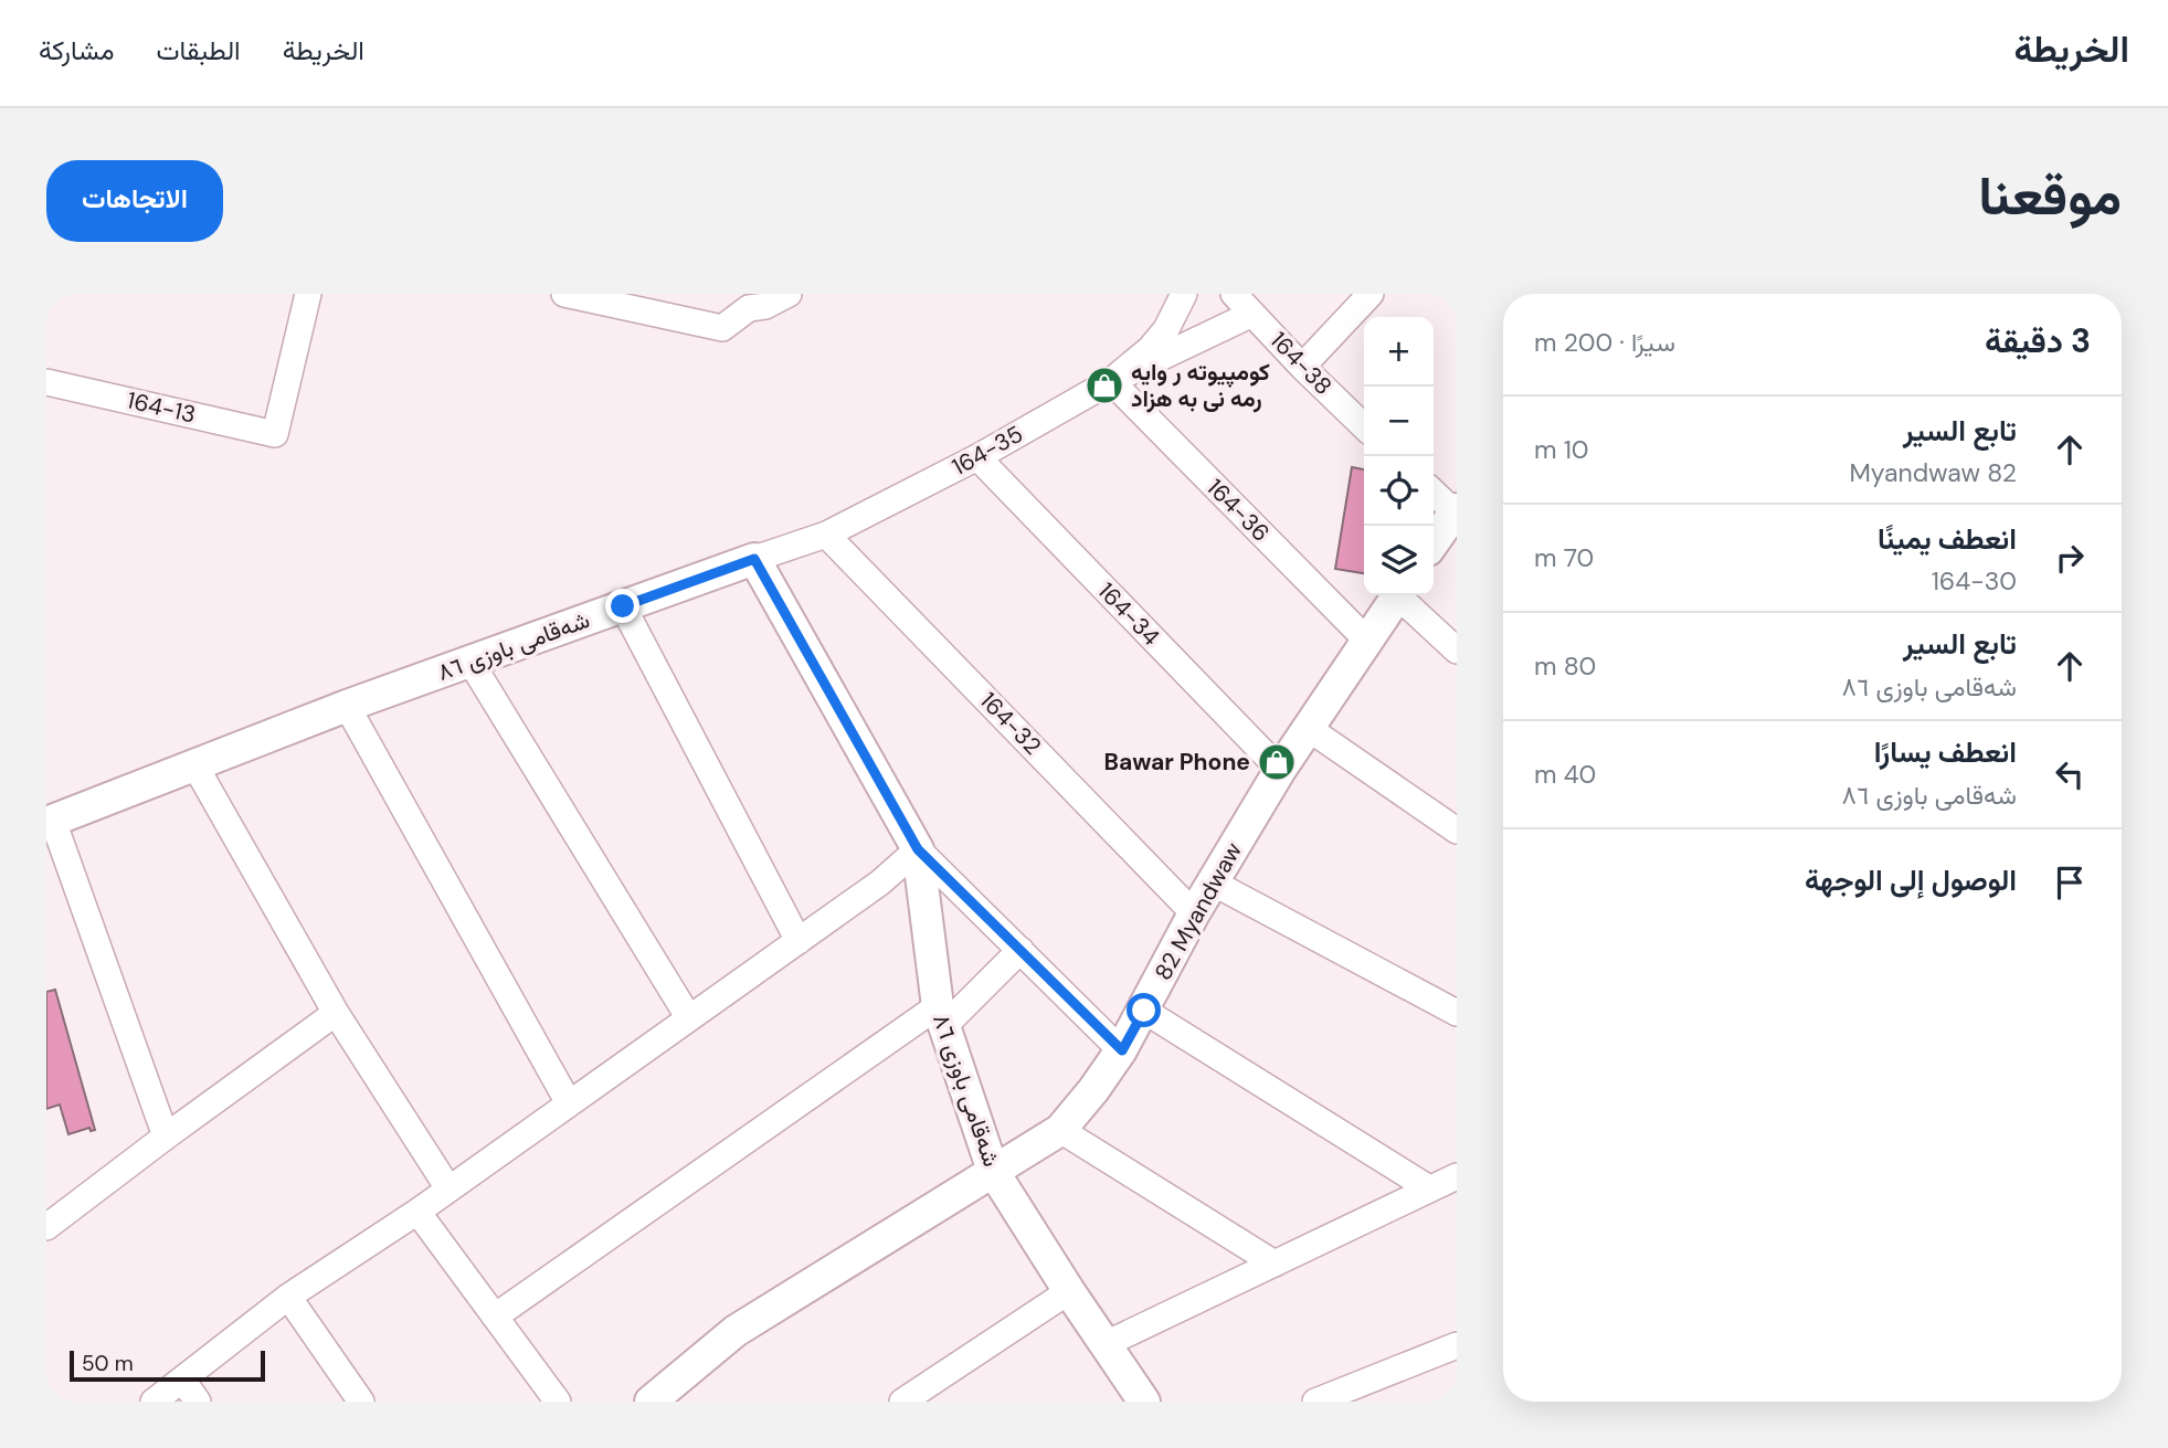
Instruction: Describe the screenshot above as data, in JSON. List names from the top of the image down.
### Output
{
  "streets": {
    "street": [
      "164-38",
      "164-13",
      "164-35",
      "164-36",
      "164-34",
      "شەقامی باوزی ٨٦",
      "164-32",
      "82 Myandwaw"
    ]
  },
  "crossings": [
    ["164-35", "164-36"],
    ["164-35", "164-34"],
    ["164-35", "شەقامی باوزی ٨٦"],
    ["164-35", "164-32"],
    ["164-36", "82 Myandwaw"],
    ["164-34", "82 Myandwaw"],
    ["شەقامی باوزی ٨٦", "82 Myandwaw"],
    ["164-32", "82 Myandwaw"]
  ],
  "places": {
    "shop": ["کومپیوته ر وایه رمه نی به هزاد", "Bawar Phone"]
  },
  "scale_bar": "50 m",
  "page": {
    "header": "الخريطة",
    "nav": ["الخريطة", "الطبقات", "مشاركة"],
    "title": "موقعنا",
    "buttons": "الاتجاهات",
    "heading": ["3 دقيقة", "سيرًا · 200 m"],
    "map_buttons": ["+", "−"],
    "list": [
      ["تابع السير", "82 Myandwaw", "10 m"],
      ["انعطف يمينًا", "164-30", "70 m"],
      ["تابع السير", "شەقامی باوزی ٨٦", "80 m"],
      ["انعطف يسارًا", "شەقامی باوزی ٨٦", "40 m"],
      "الوصول إلى الوجهة"
    ],
    "scale": "50 m"
  }
}
